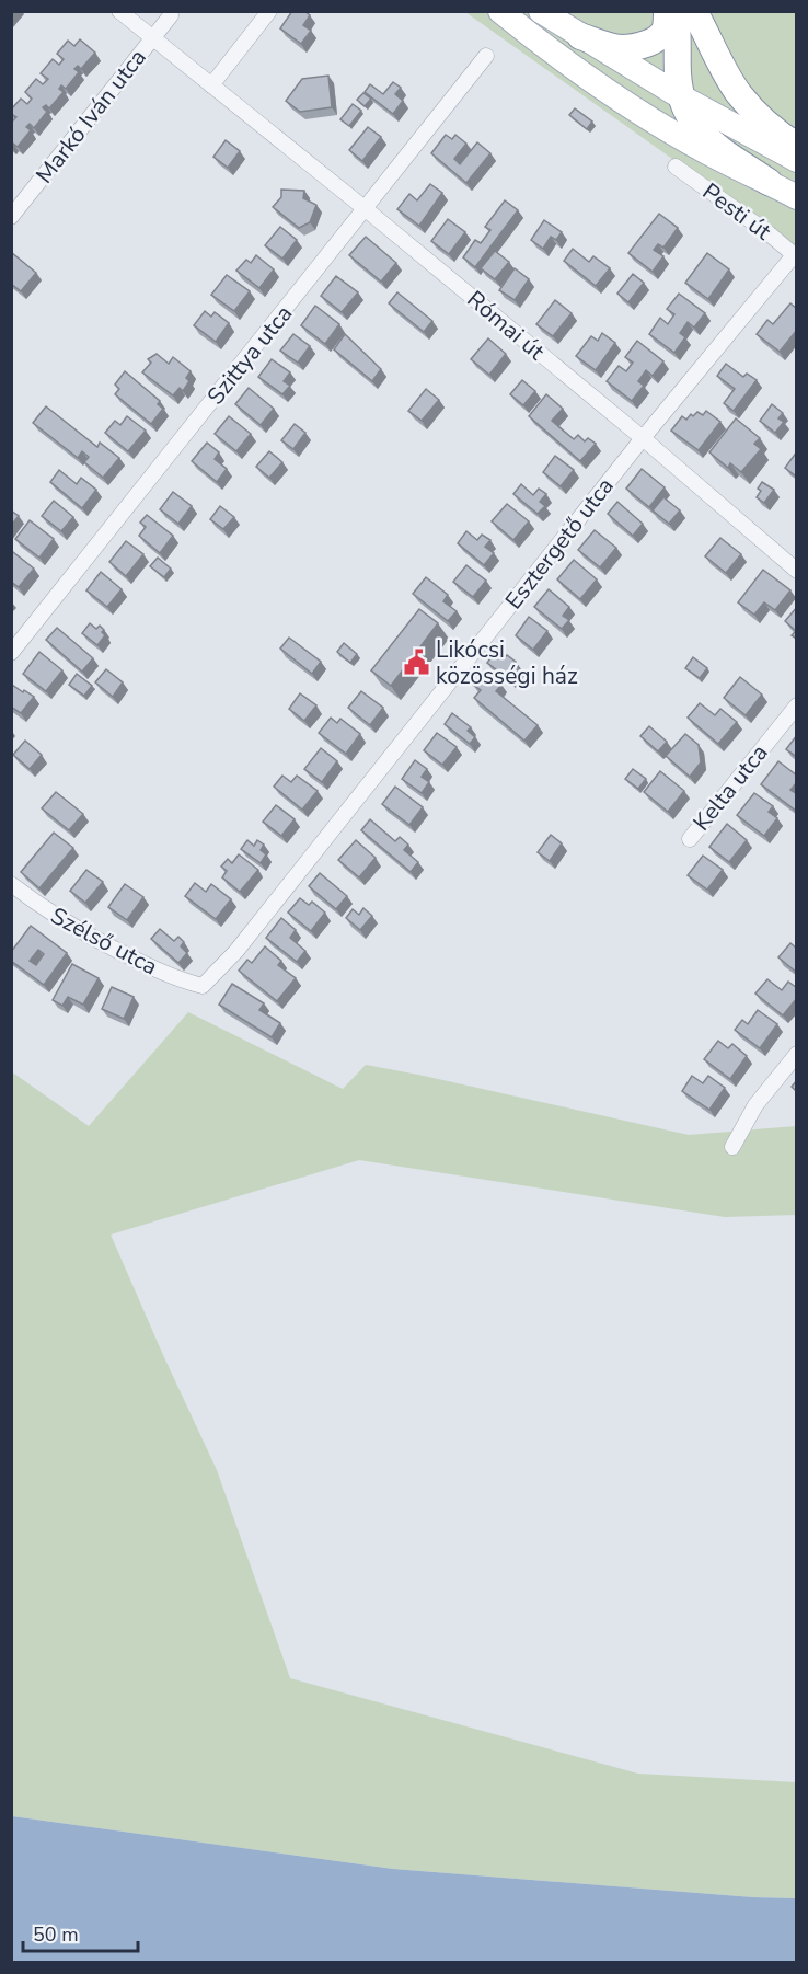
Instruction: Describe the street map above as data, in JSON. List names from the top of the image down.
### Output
{
  "streets": {
    "street": [
      "Markó Iván utca",
      "Pesti út",
      "Római út",
      "Szittya utca",
      "Esztergető utca",
      "Kelta utca",
      "Szélső utca"
    ]
  },
  "crossings": [
    ["Markó Iván utca", "Római út"],
    ["Pesti út", "Esztergető utca"],
    ["Római út", "Szittya utca"],
    ["Római út", "Esztergető utca"],
    ["Esztergető utca", "Szélső utca"]
  ],
  "places": {
    "public building": ["Likócsi közösségi ház"]
  },
  "scale_bar": "50 m"
}
